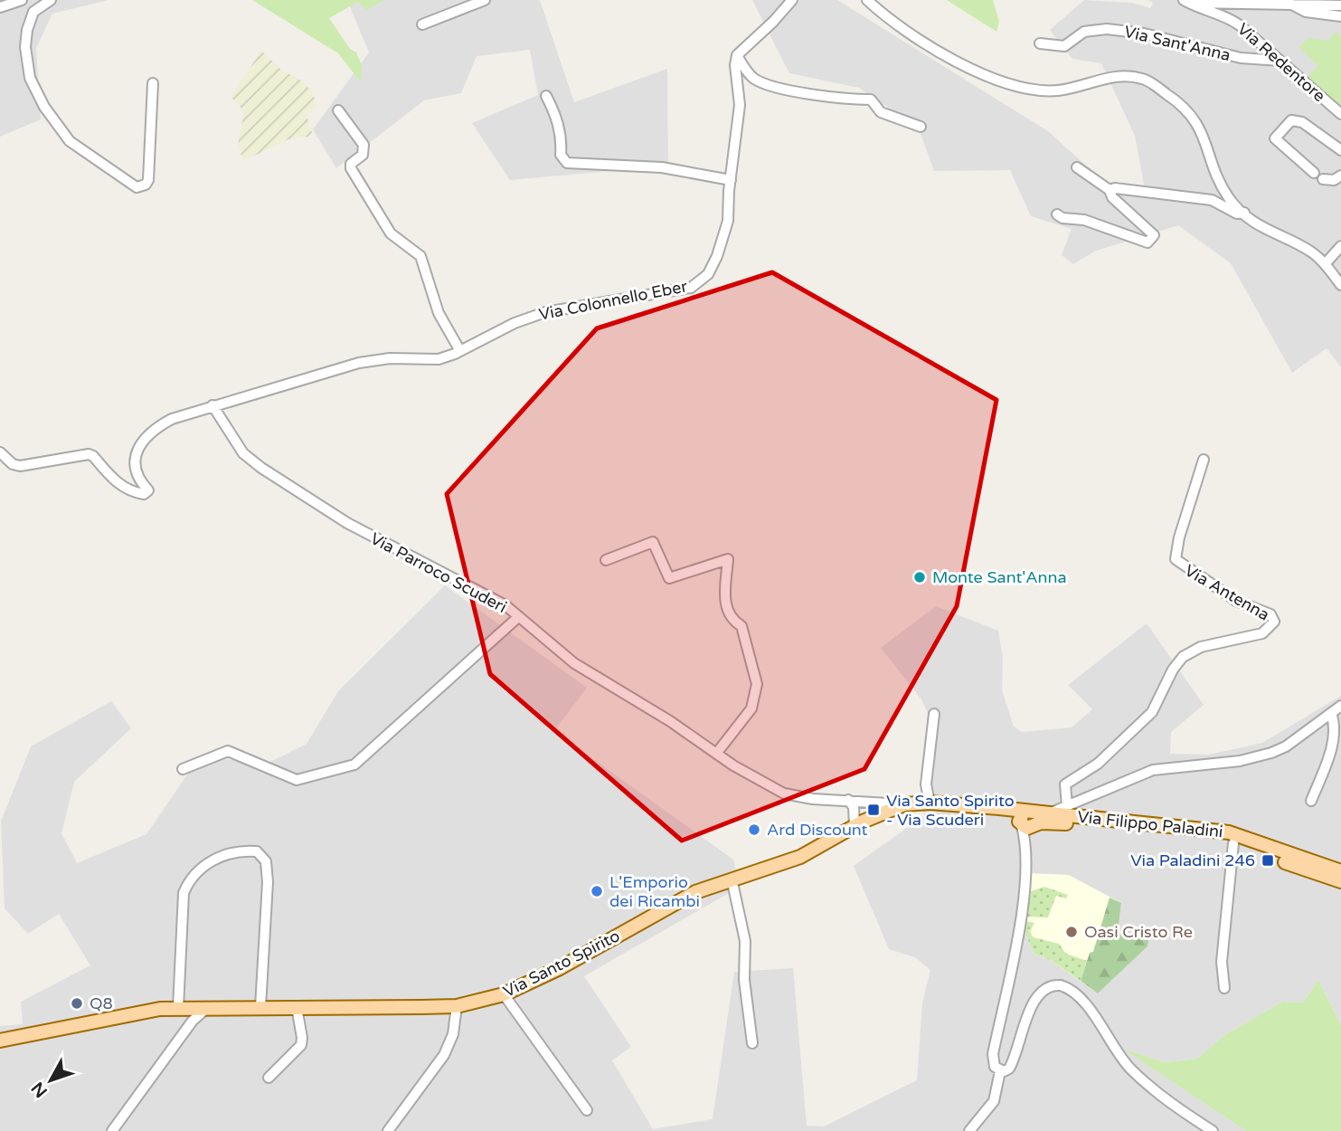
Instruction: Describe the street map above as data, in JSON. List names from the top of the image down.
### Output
{
  "streets": {
    "main road": ["Via Filippo Paladini", "Via Santo Spirito"],
    "street": [
      "Via Sant'Anna",
      "Via Redentore",
      "Via Colonnello Eber",
      "Via Parroco Scuderi",
      "Via Antenna"
    ]
  },
  "crossings": [
    ["Via Sant'Anna", "Via Redentore"],
    ["Via Colonnello Eber", "Via Parroco Scuderi"],
    ["Via Parroco Scuderi", "Via Santo Spirito"],
    ["Via Filippo Paladini", "Via Santo Spirito"]
  ],
  "places": {
    "other": [
      "Monte Sant'Anna",
      "Ard Discount",
      "L'Emporio dei Ricambi",
      "Oasi Cristo Re",
      "Q8"
    ],
    "transit": ["Via Santo Spirito - Via Scuderi", "Via Paladini 246"]
  },
  "north": "bottom left"
}
